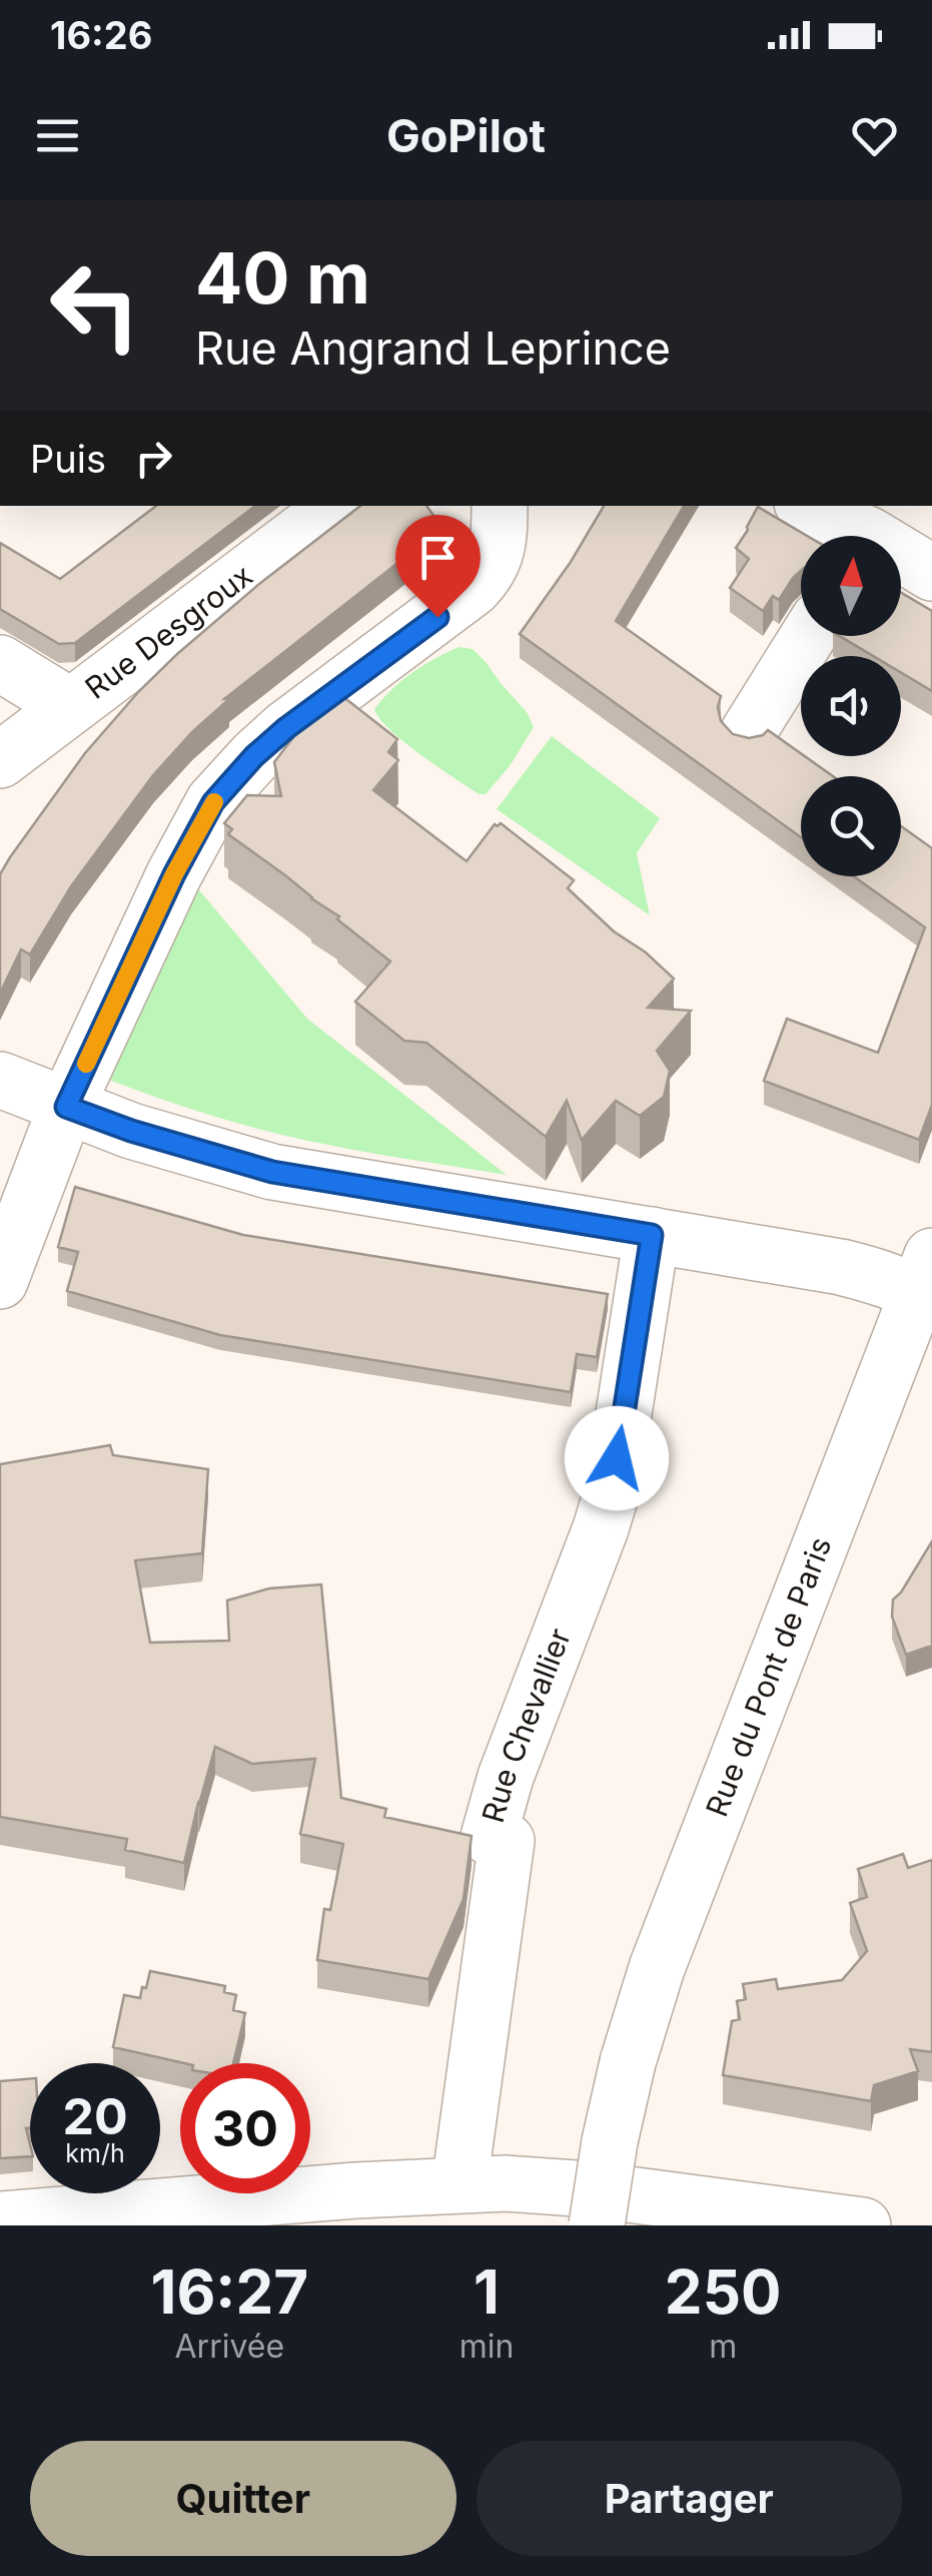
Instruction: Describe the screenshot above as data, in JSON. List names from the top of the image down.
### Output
{
  "streets": {
    "street": ["Rue Desgroux", "Rue du Pont de Paris", "Rue Chevallier"]
  },
  "north": "top",
  "page": {
    "status": "16:26",
    "header": "GoPilot",
    "turn": ["40 m", "Rue Angrand Leprince"],
    "then": "Puis",
    "speed": "20 km/h",
    "limit": "30",
    "eta": [
      "16:27",
      "Arrivée",
      "1",
      "min",
      "250",
      "m"
    ],
    "buttons": ["Quitter", "Partager"]
  }
}
